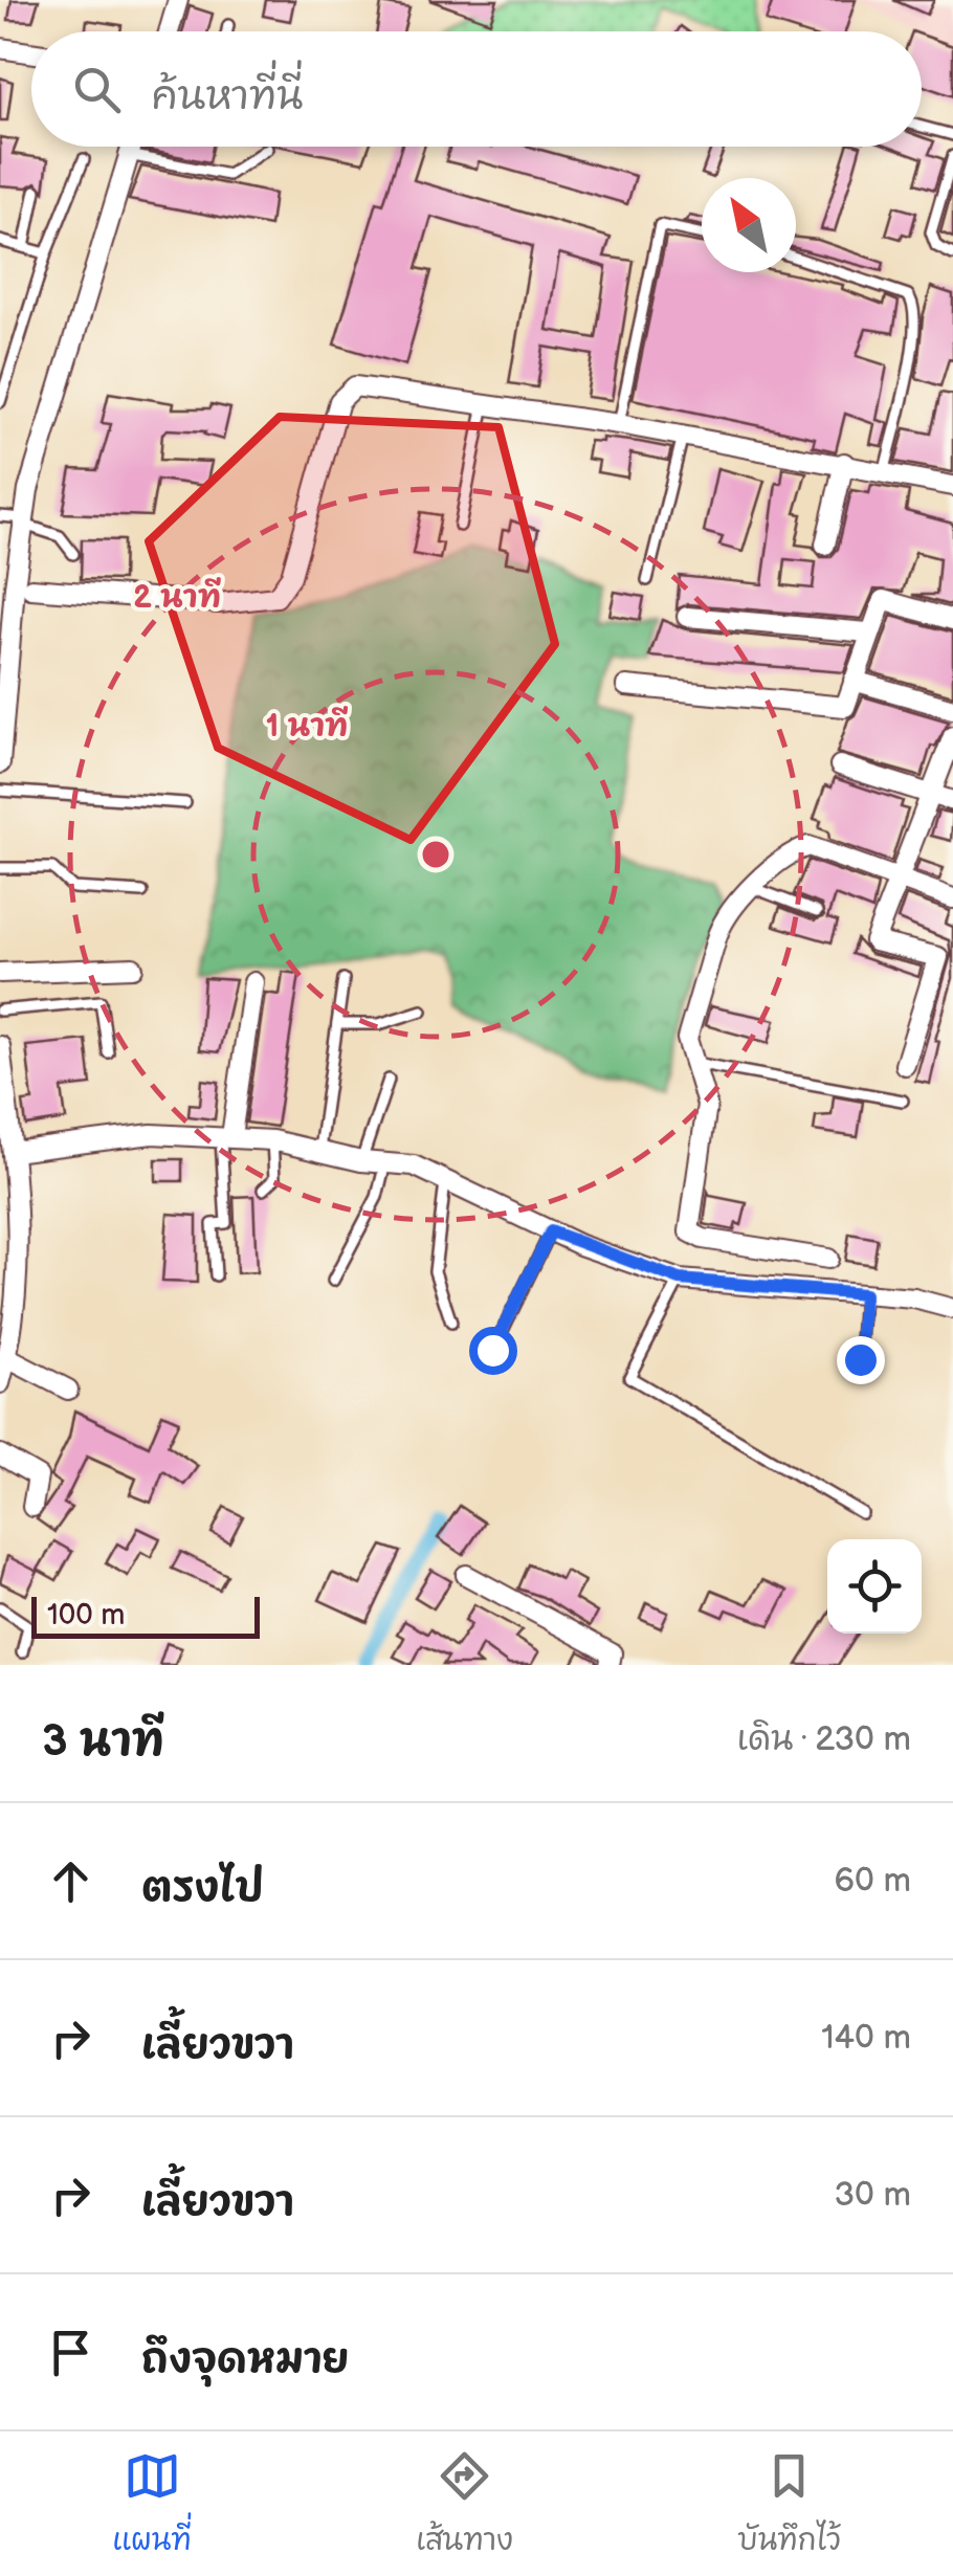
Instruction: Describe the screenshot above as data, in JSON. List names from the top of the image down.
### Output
{
  "scale_bar": "100 m",
  "north": "top left",
  "page": {
    "search": "ค้นหาที่นี่",
    "scale": "100 m",
    "heading": ["3 นาที", "เดิน · 230 m"],
    "list": [
      ["ตรงไป", "60 m"],
      ["เลี้ยวขวา", "140 m"],
      ["เลี้ยวขวา", "30 m"],
      "ถึงจุดหมาย"
    ],
    "nav": ["แผนที่", "เส้นทาง", "บันทึกไว้"]
  },
  "rings": ["2 นาที", "1 นาที"]
}
